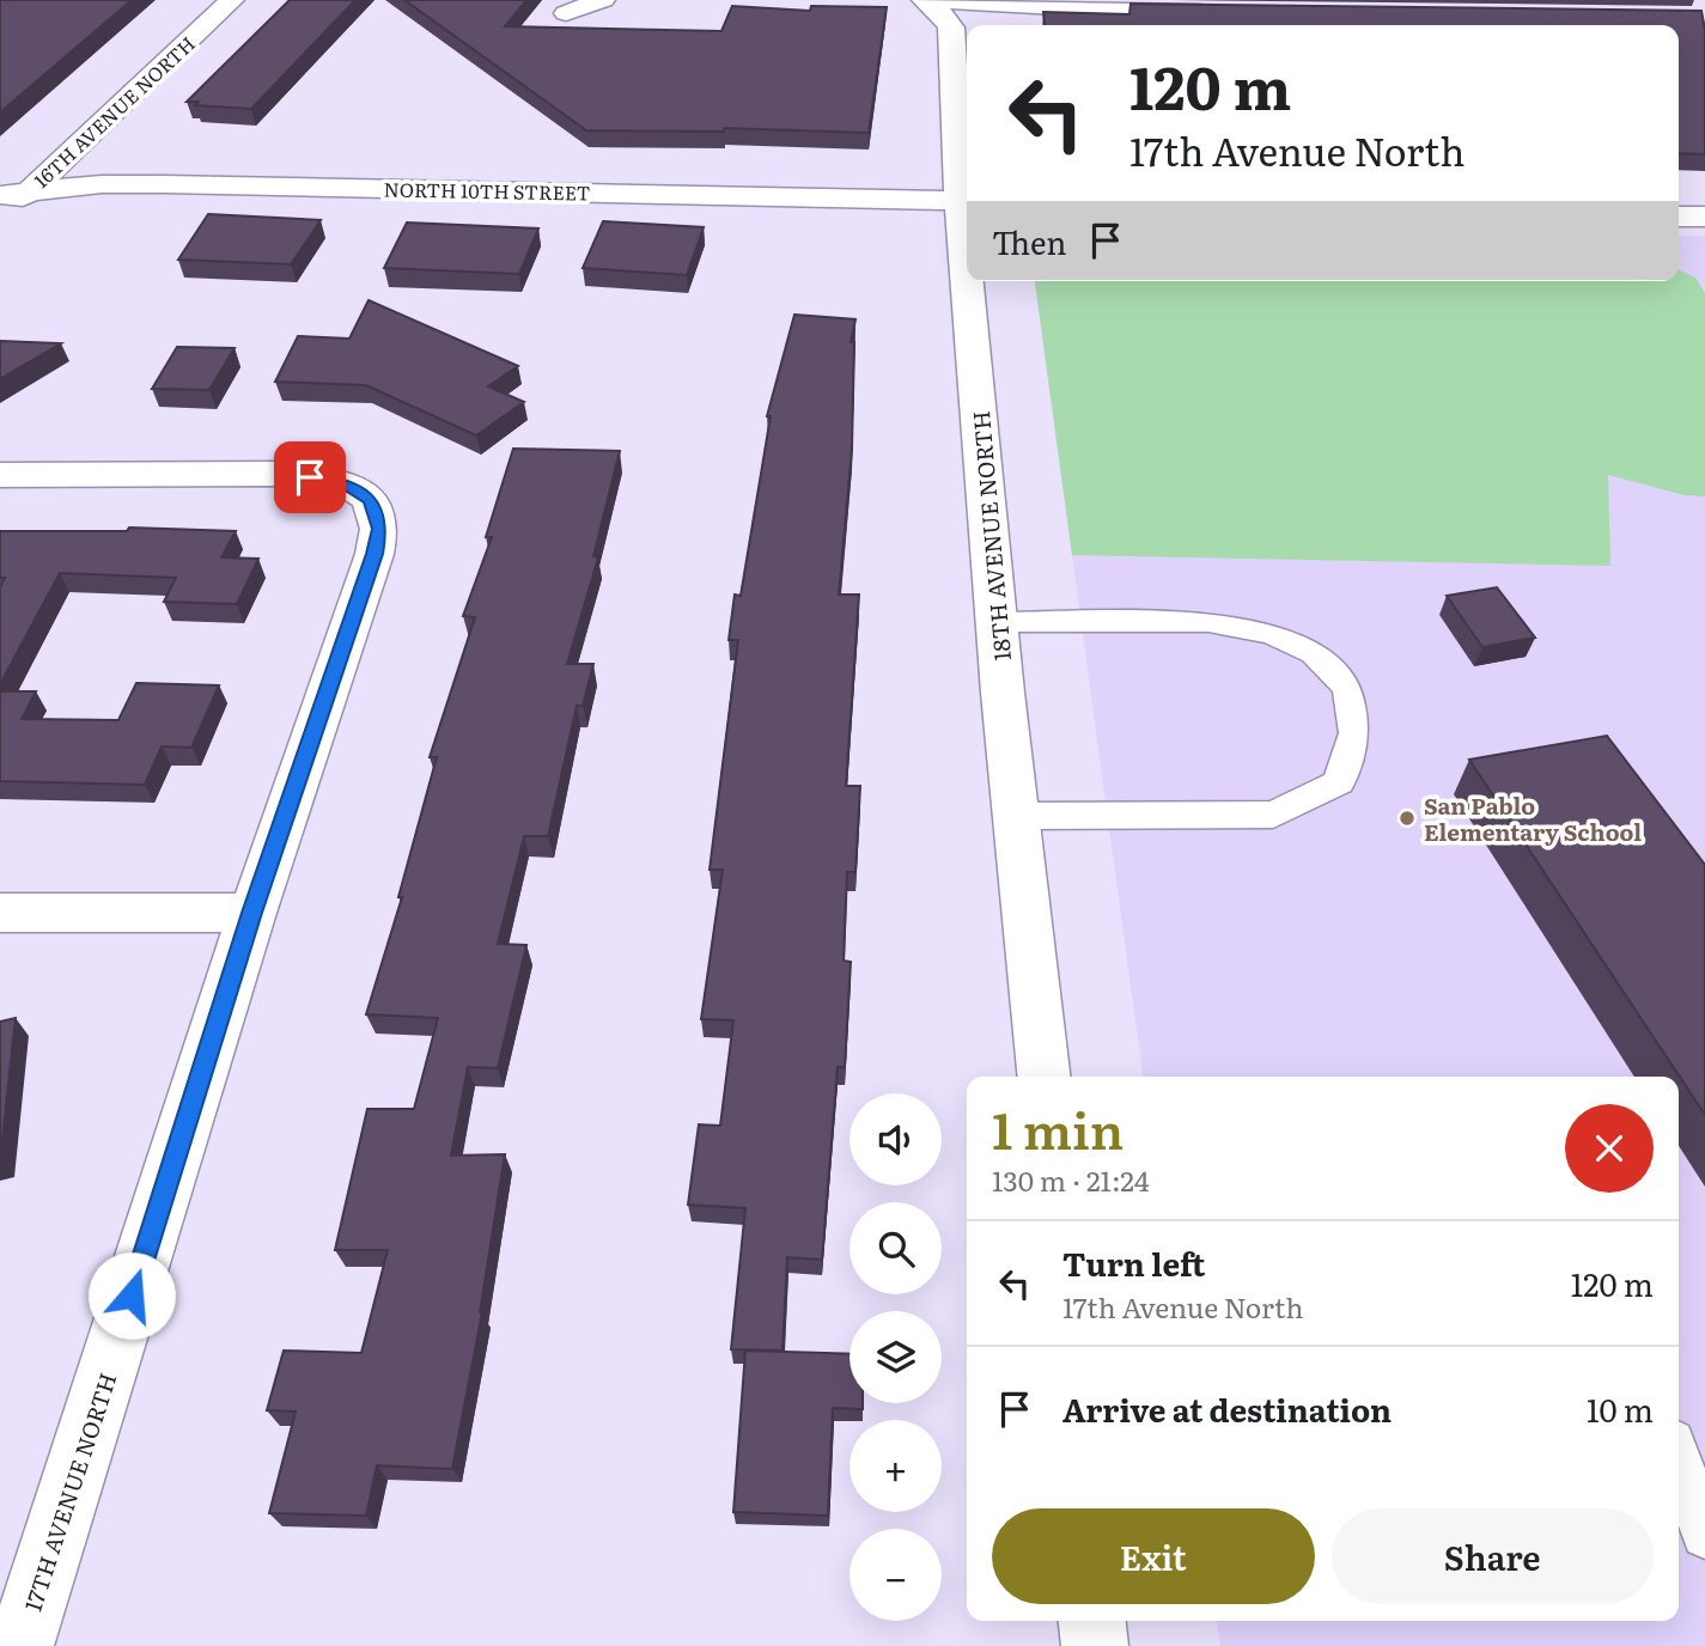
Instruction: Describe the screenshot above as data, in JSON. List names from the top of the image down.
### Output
{
  "streets": {
    "street": [
      "16TH AVENUE NORTH",
      "NORTH 10TH STREET",
      "18TH AVENUE NORTH",
      "17TH AVENUE NORTH"
    ]
  },
  "crossings": [
    ["16TH AVENUE NORTH", "NORTH 10TH STREET"],
    ["NORTH 10TH STREET", "18TH AVENUE NORTH"]
  ],
  "places": ["San Pablo Elementary School"],
  "page": {
    "turn": ["120 m", "17th Avenue North"],
    "then": "Then",
    "heading": ["1 min", "130 m · 21:24"],
    "map_buttons": ["+", "−"],
    "list": [
      {
        "name": "Turn left",
        "note": "17th Avenue North",
        "value": "120 m"
      },
      {
        "name": "Arrive at destination",
        "value": "10 m"
      }
    ],
    "buttons": ["Exit", "Share"]
  }
}
